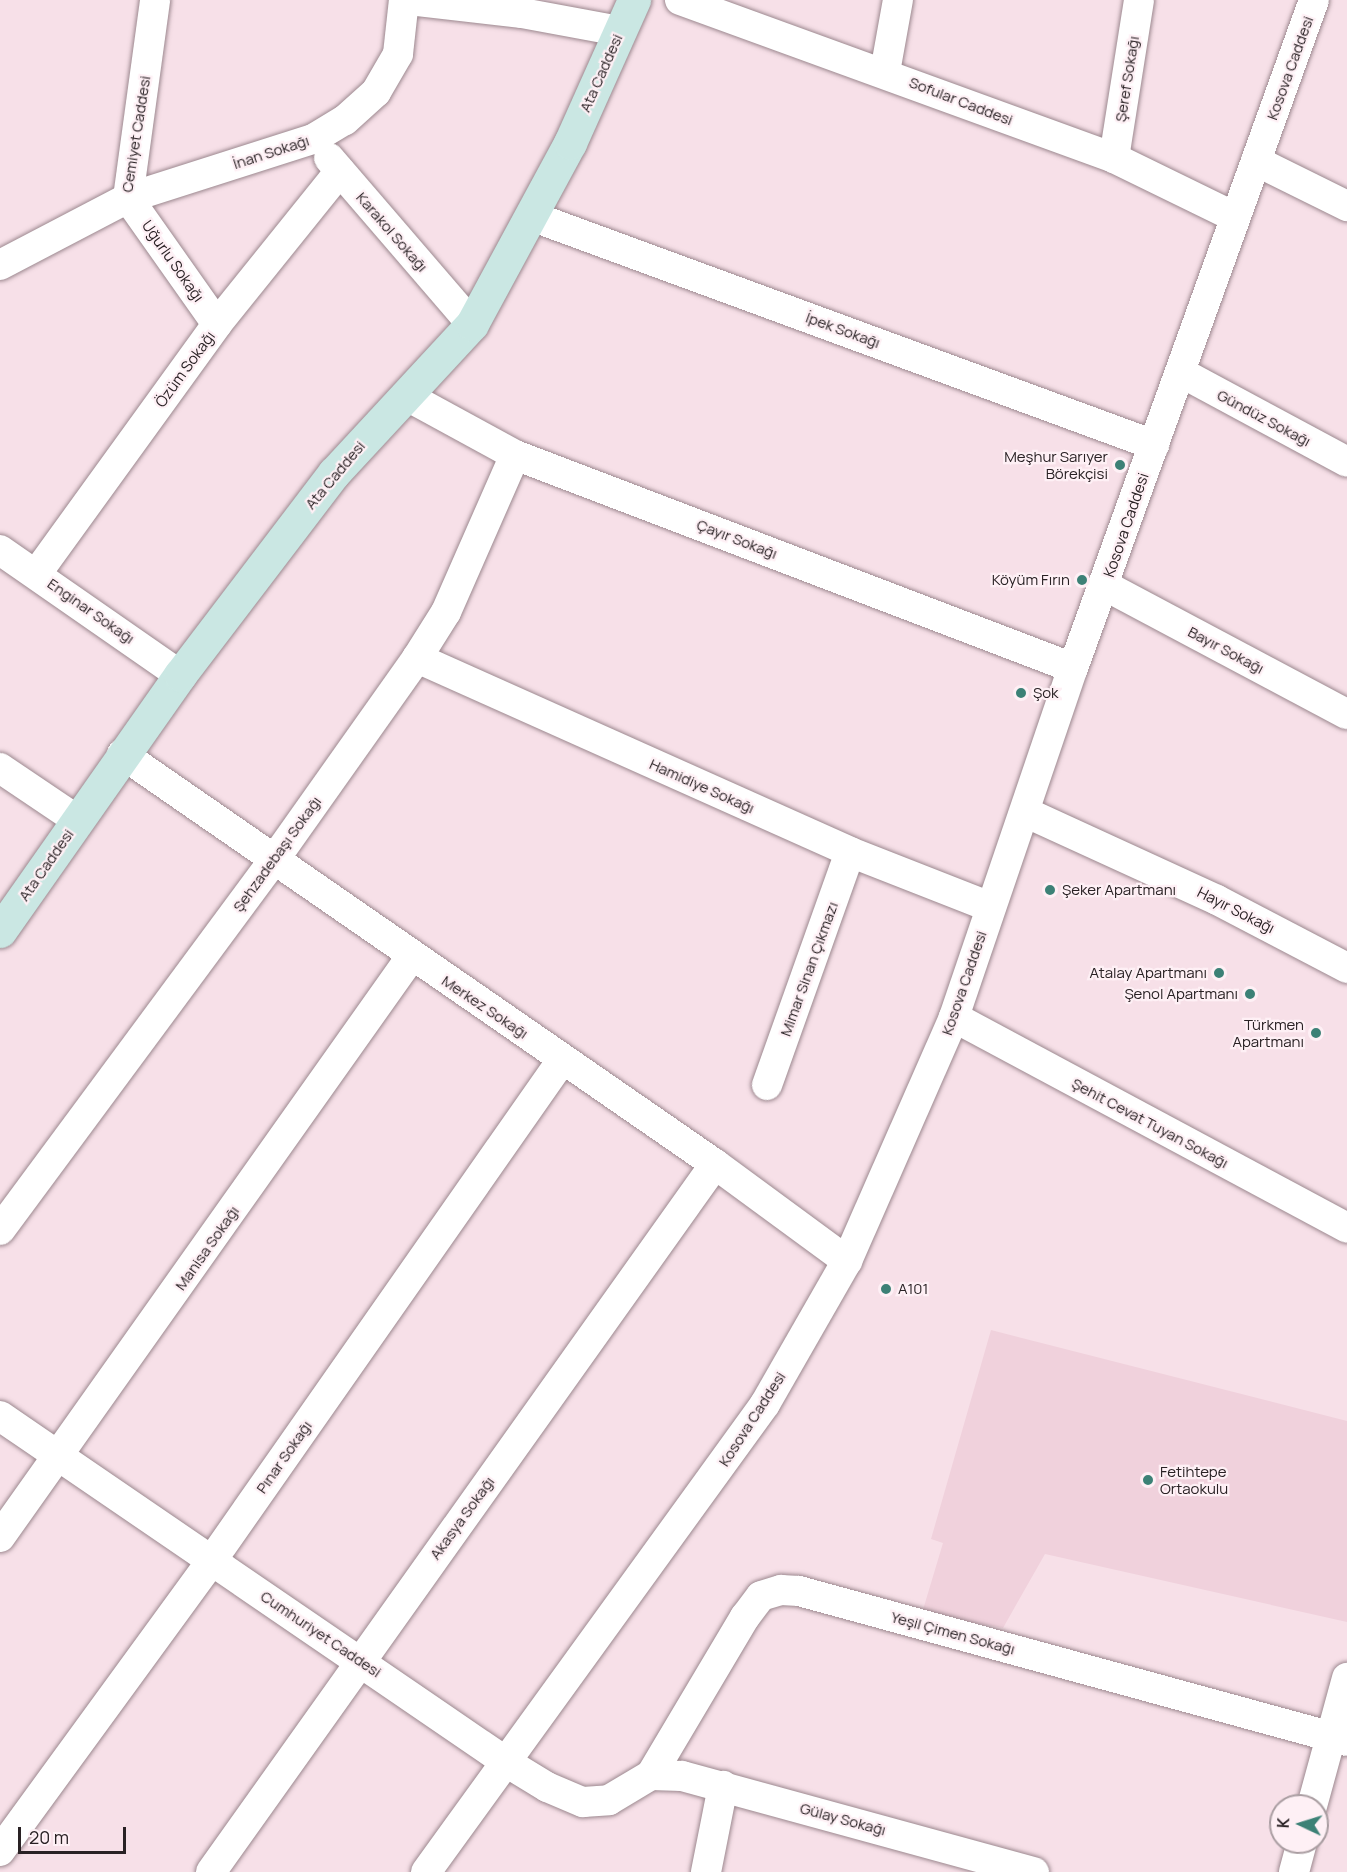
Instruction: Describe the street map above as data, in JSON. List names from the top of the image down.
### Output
{
  "streets": {
    "street": [
      "Kosova Caddesi",
      "Ata Caddesi",
      "Şeref Sokağı",
      "Sofular Caddesi",
      "Cemiyet Caddesi",
      "İnan Sokağı",
      "Karakol Sokağı",
      "Uğurlu Sokağı",
      "İpek Sokağı",
      "Özüm Sokağı",
      "Gündüz Sokağı",
      "Çayır Sokağı",
      "Enginar Sokağı",
      "Bayır Sokağı",
      "Hamidiye Sokağı",
      "Şehzadebaşı Sokağı",
      "Hayır Sokağı",
      "Mimar Sinan Çıkmazı",
      "Merkez Sokağı",
      "Şehit Cevat Tuyan Sokağı",
      "Manisa Sokağı",
      "Pınar Sokağı",
      "Akasya Sokağı",
      "Yeşil Çimen Sokağı",
      "Cumhuriyet Caddesi",
      "Gülay Sokağı"
    ]
  },
  "crossings": [
    ["Kosova Caddesi", "Sofular Caddesi"],
    ["Kosova Caddesi", "İpek Sokağı"],
    ["Kosova Caddesi", "Gündüz Sokağı"],
    ["Kosova Caddesi", "Çayır Sokağı"],
    ["Kosova Caddesi", "Bayır Sokağı"],
    ["Kosova Caddesi", "Hamidiye Sokağı"],
    ["Kosova Caddesi", "Hayır Sokağı"],
    ["Kosova Caddesi", "Merkez Sokağı"],
    ["Kosova Caddesi", "Şehit Cevat Tuyan Sokağı"],
    ["Kosova Caddesi", "Cumhuriyet Caddesi"],
    ["Ata Caddesi", "Karakol Sokağı"],
    ["Ata Caddesi", "İpek Sokağı"],
    ["Ata Caddesi", "Çayır Sokağı"],
    ["Ata Caddesi", "Enginar Sokağı"],
    ["Ata Caddesi", "Merkez Sokağı"],
    ["Şeref Sokağı", "Sofular Caddesi"],
    ["Cemiyet Caddesi", "İnan Sokağı"],
    ["Cemiyet Caddesi", "Uğurlu Sokağı"],
    ["İnan Sokağı", "Karakol Sokağı"],
    ["İnan Sokağı", "Uğurlu Sokağı"],
    ["Karakol Sokağı", "Özüm Sokağı"],
    ["Uğurlu Sokağı", "Özüm Sokağı"],
    ["Özüm Sokağı", "Enginar Sokağı"],
    ["Çayır Sokağı", "Şehzadebaşı Sokağı"],
    ["Hamidiye Sokağı", "Şehzadebaşı Sokağı"],
    ["Hamidiye Sokağı", "Mimar Sinan Çıkmazı"],
    ["Şehzadebaşı Sokağı", "Merkez Sokağı"],
    ["Merkez Sokağı", "Manisa Sokağı"],
    ["Merkez Sokağı", "Pınar Sokağı"],
    ["Merkez Sokağı", "Akasya Sokağı"],
    ["Manisa Sokağı", "Cumhuriyet Caddesi"],
    ["Pınar Sokağı", "Cumhuriyet Caddesi"],
    ["Akasya Sokağı", "Cumhuriyet Caddesi"],
    ["Yeşil Çimen Sokağı", "Cumhuriyet Caddesi"],
    ["Yeşil Çimen Sokağı", "Gülay Sokağı"],
    ["Cumhuriyet Caddesi", "Gülay Sokağı"]
  ],
  "places": [
    "Meşhur Sarıyer Börekçisi",
    "Köyüm Fırın",
    "Şok",
    "Şeker Apartmanı",
    "Atalay Apartmanı",
    "Şenol Apartmanı",
    "Türkmen Apartmanı",
    "A101",
    "Fetihtepe Ortaokulu"
  ],
  "scale_bar": "20 m",
  "north": "left"
}
